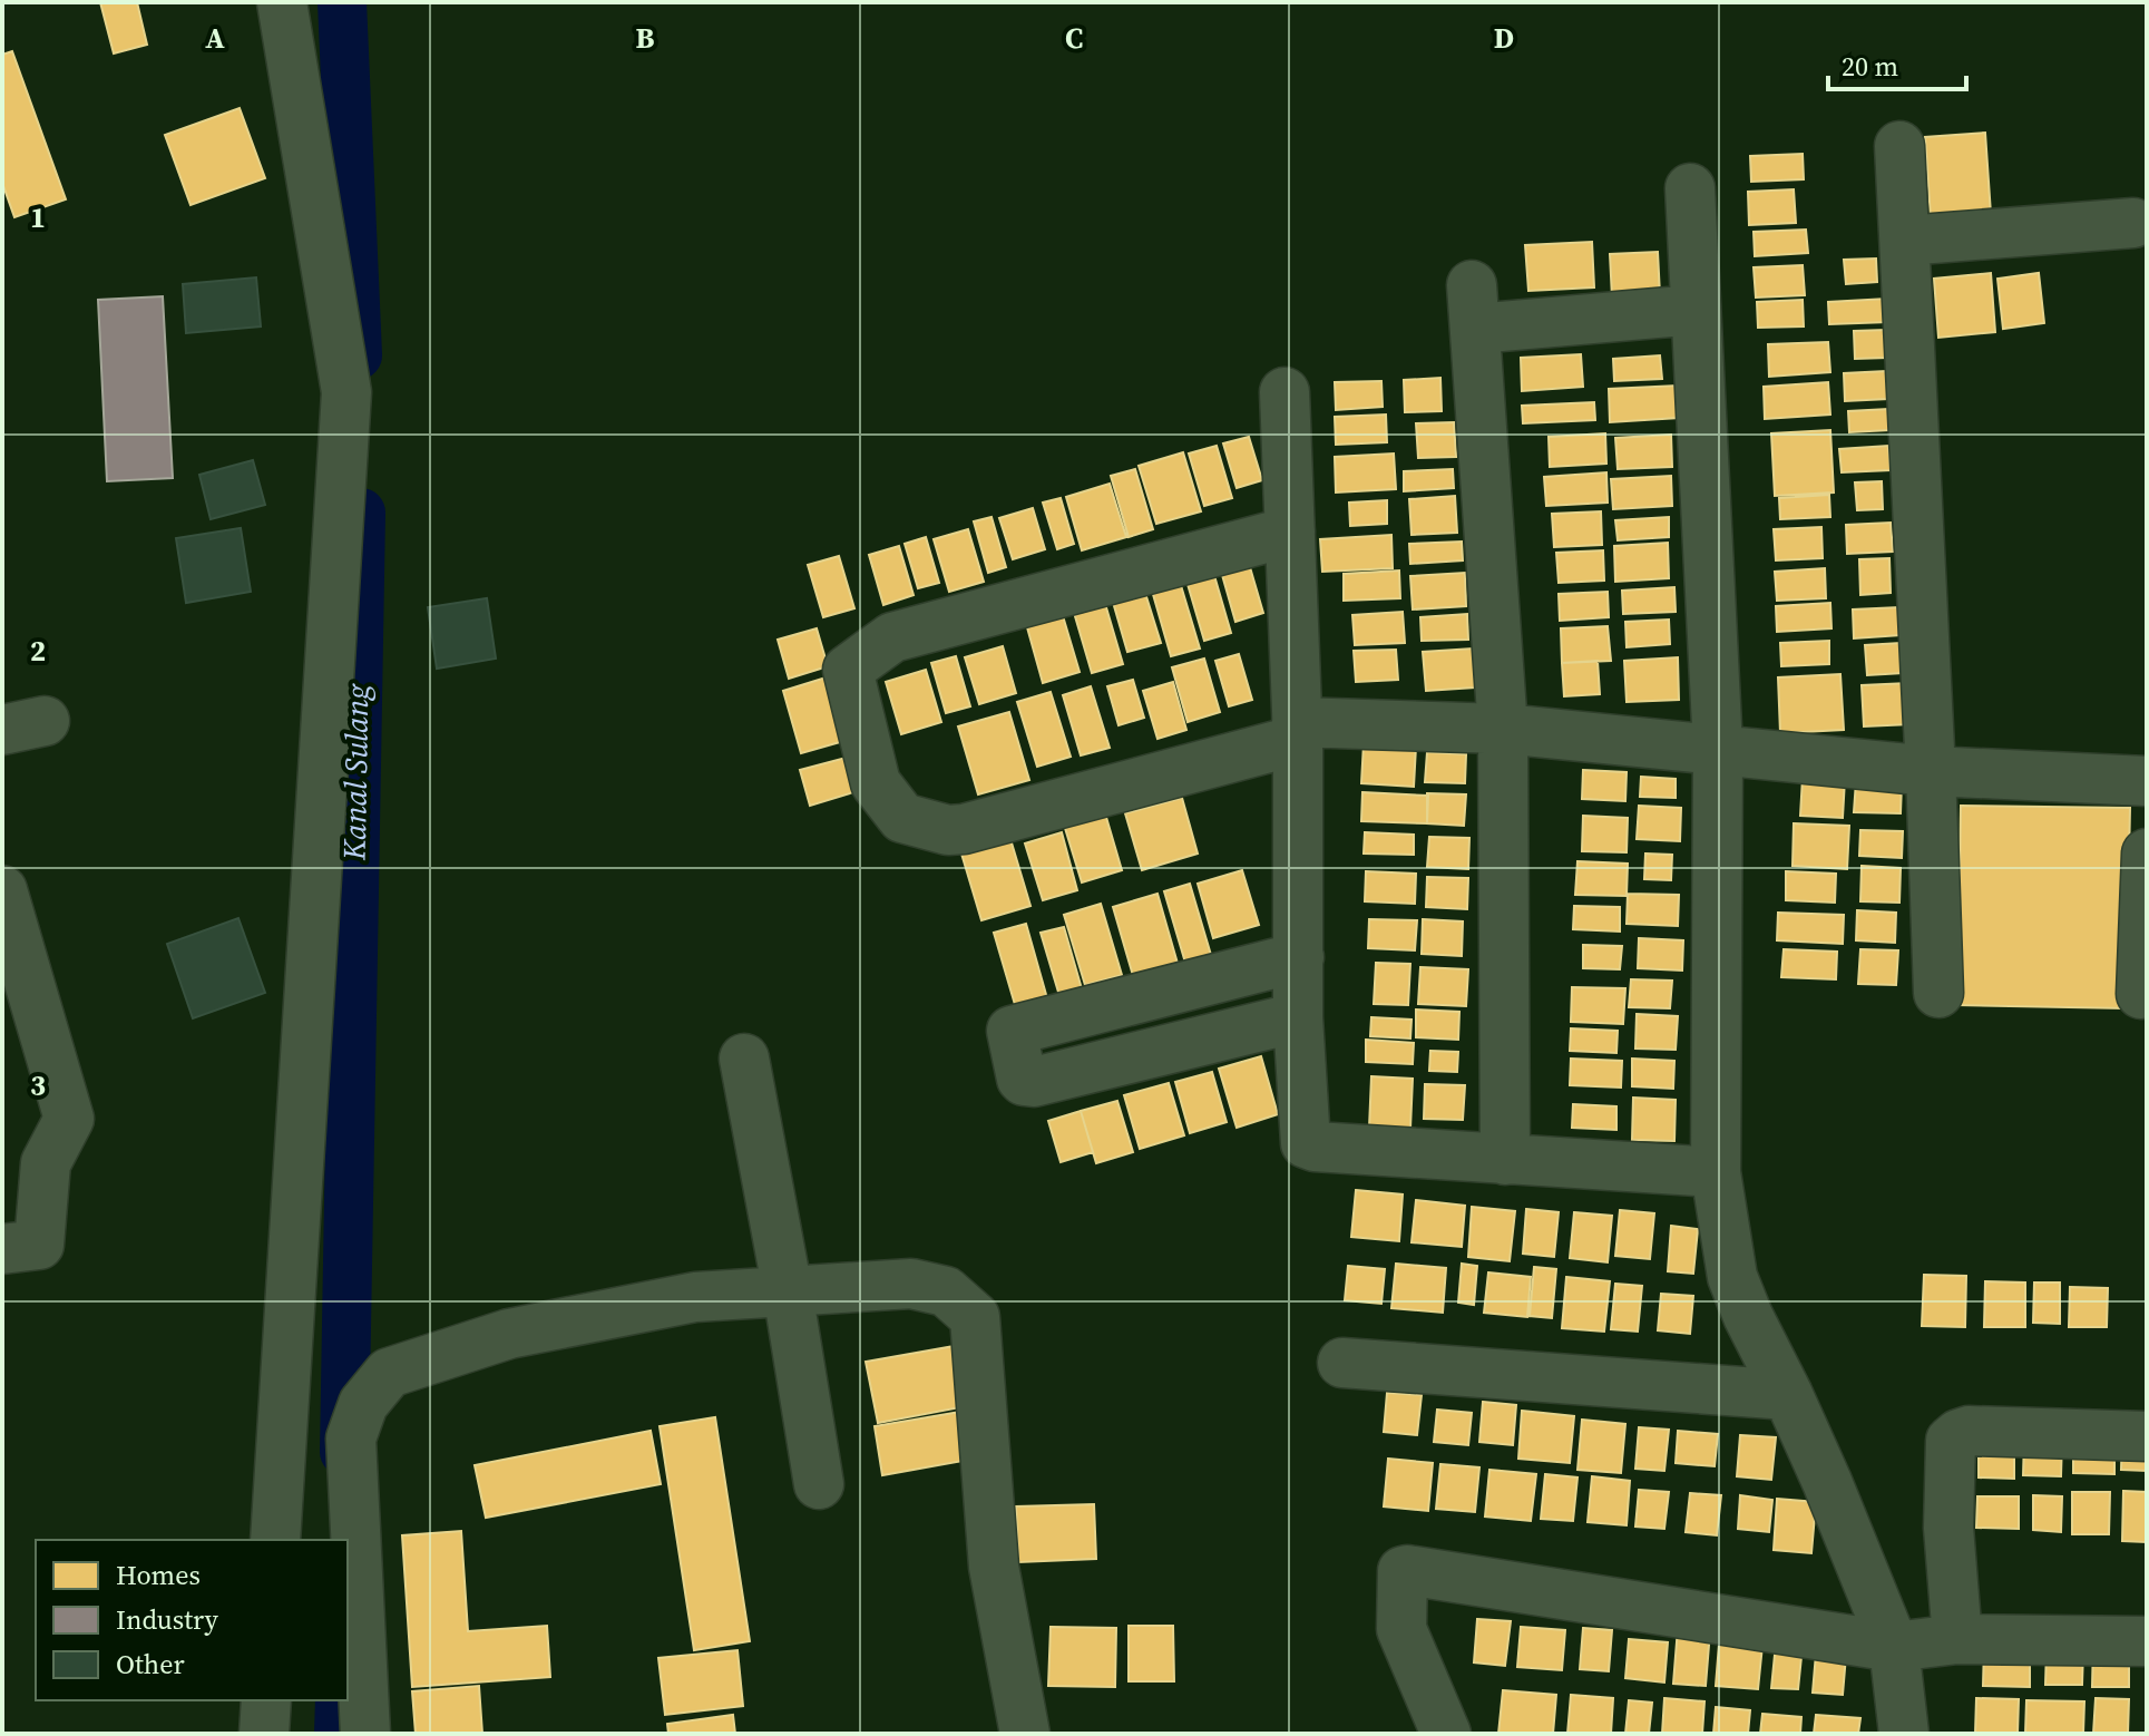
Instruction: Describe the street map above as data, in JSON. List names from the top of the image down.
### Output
{
  "water": ["Kanal Sulang"],
  "legend": ["Homes", "Industry", "Other"],
  "scale_bar": "20 m",
  "grid": {
    "columns": [
      "A",
      "B",
      "C",
      "D"
    ],
    "rows": ["1", "2", "3"]
  }
}
